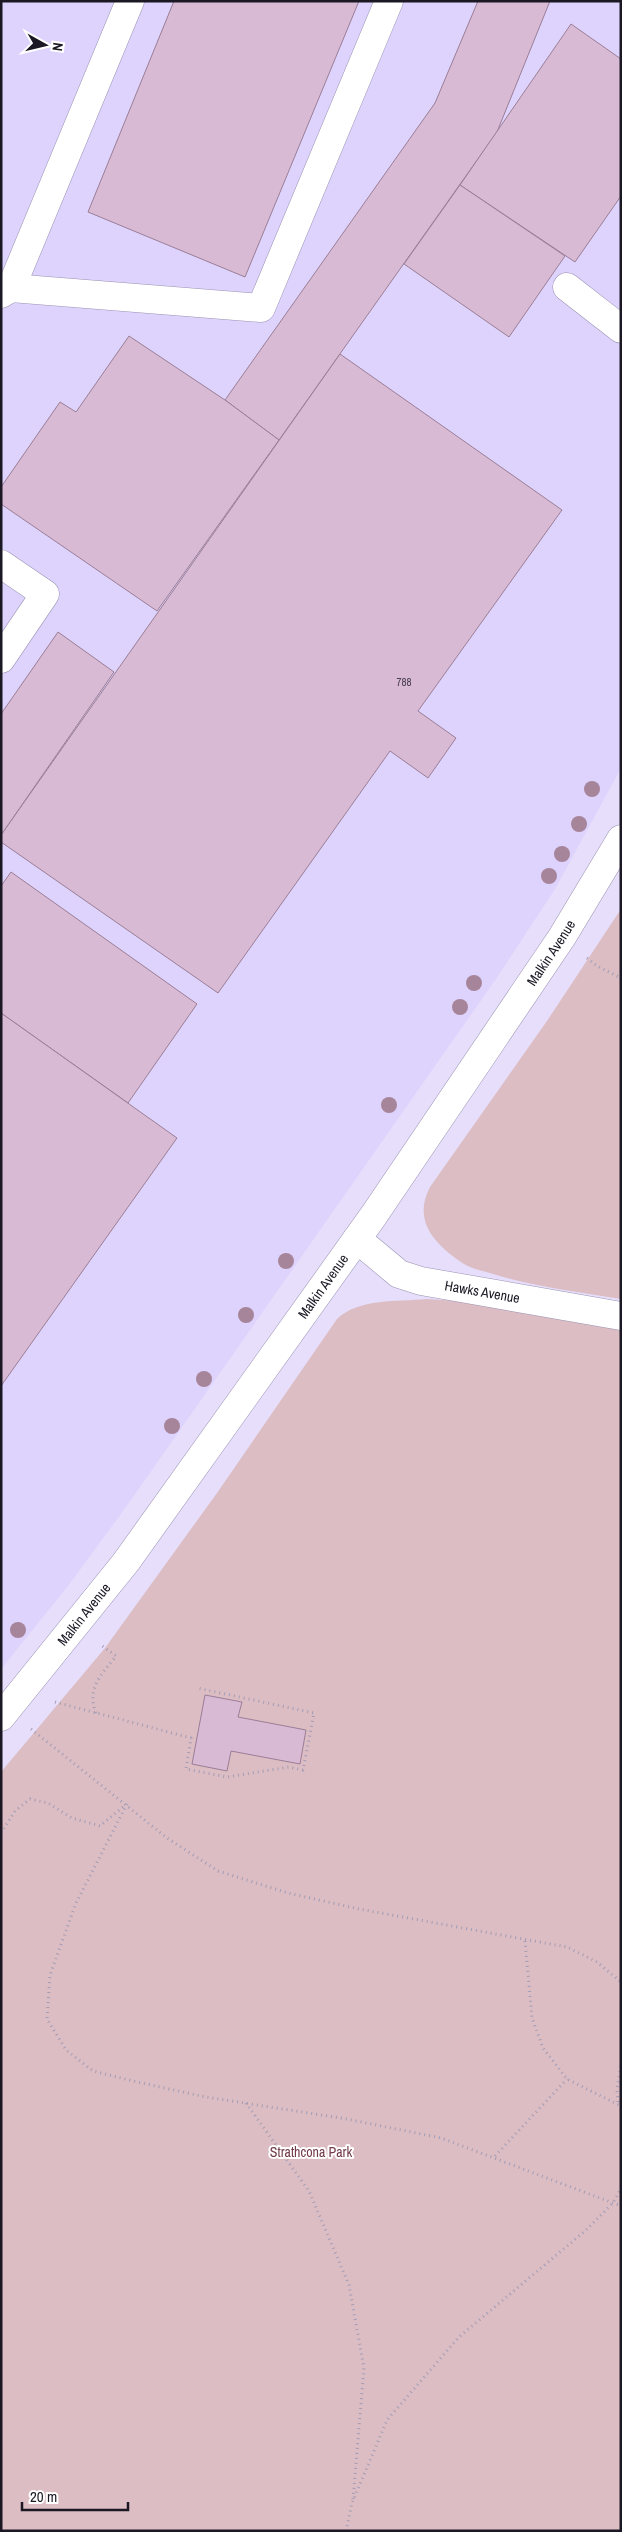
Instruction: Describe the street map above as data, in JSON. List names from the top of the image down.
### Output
{
  "streets": {
    "street": ["Malkin Avenue", "Hawks Avenue"]
  },
  "crossings": [
    ["Malkin Avenue", "Hawks Avenue"]
  ],
  "parks": ["Strathcona Park"],
  "house_numbers": ["788"],
  "scale_bar": "20 m",
  "north": "right"
}
